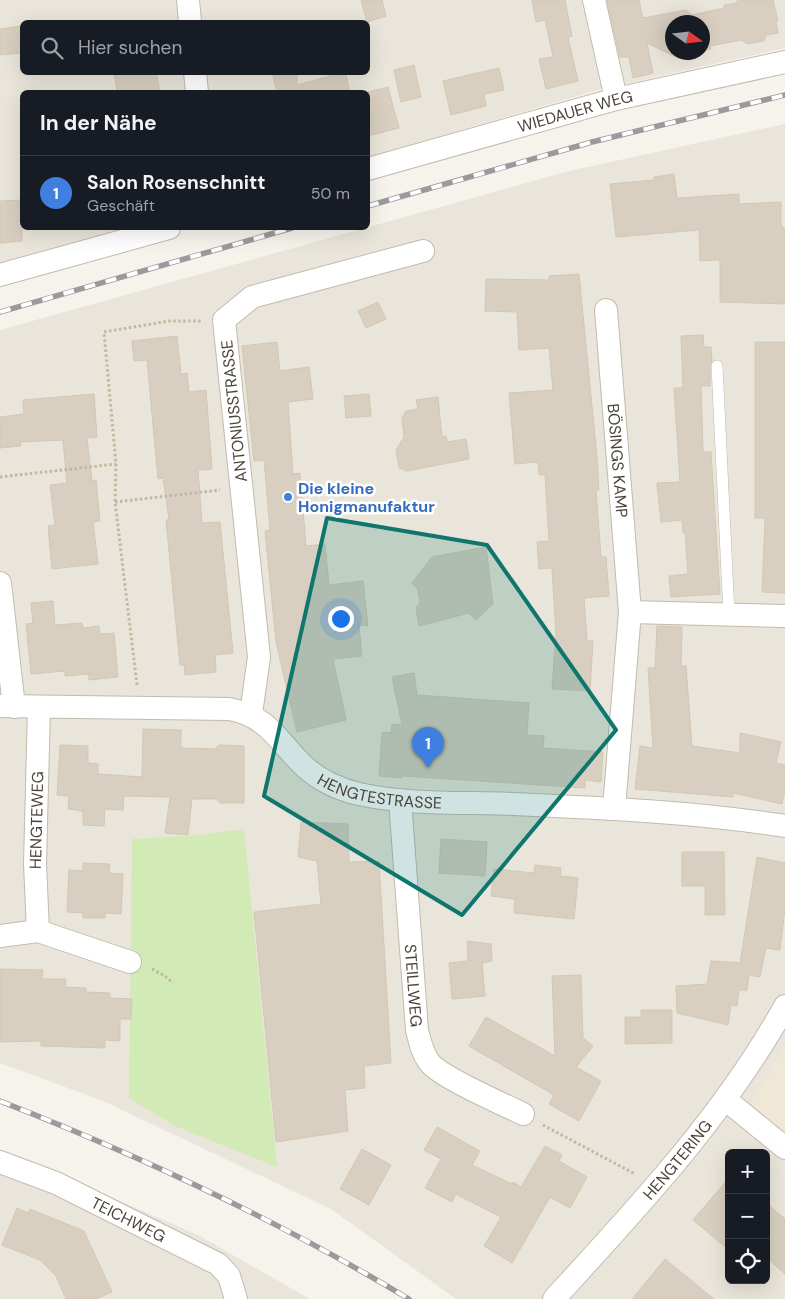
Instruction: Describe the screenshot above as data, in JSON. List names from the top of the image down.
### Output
{
  "streets": {
    "street": [
      "WIEDAUER WEG",
      "ANTONIUSSTRASSE",
      "BÖSINGS KAMP",
      "HENGTESTRASSE",
      "HENGTEWEG",
      "STEILLWEG",
      "HENGTERING",
      "TEICHWEG"
    ]
  },
  "crossings": [
    ["ANTONIUSSTRASSE", "HENGTESTRASSE"],
    ["BÖSINGS KAMP", "HENGTESTRASSE"],
    ["HENGTESTRASSE", "HENGTEWEG"],
    ["HENGTESTRASSE", "STEILLWEG"]
  ],
  "places": ["Die kleine Honigmanufaktur"],
  "north": "right",
  "page": {
    "search": "Hier suchen",
    "heading": "In der Nähe",
    "list": [
      {
        "mark": "1",
        "name": "Salon Rosenschnitt",
        "note": "Geschäft",
        "value": "50 m"
      }
    ],
    "pins": "1",
    "map_buttons": ["+", "−"]
  }
}
